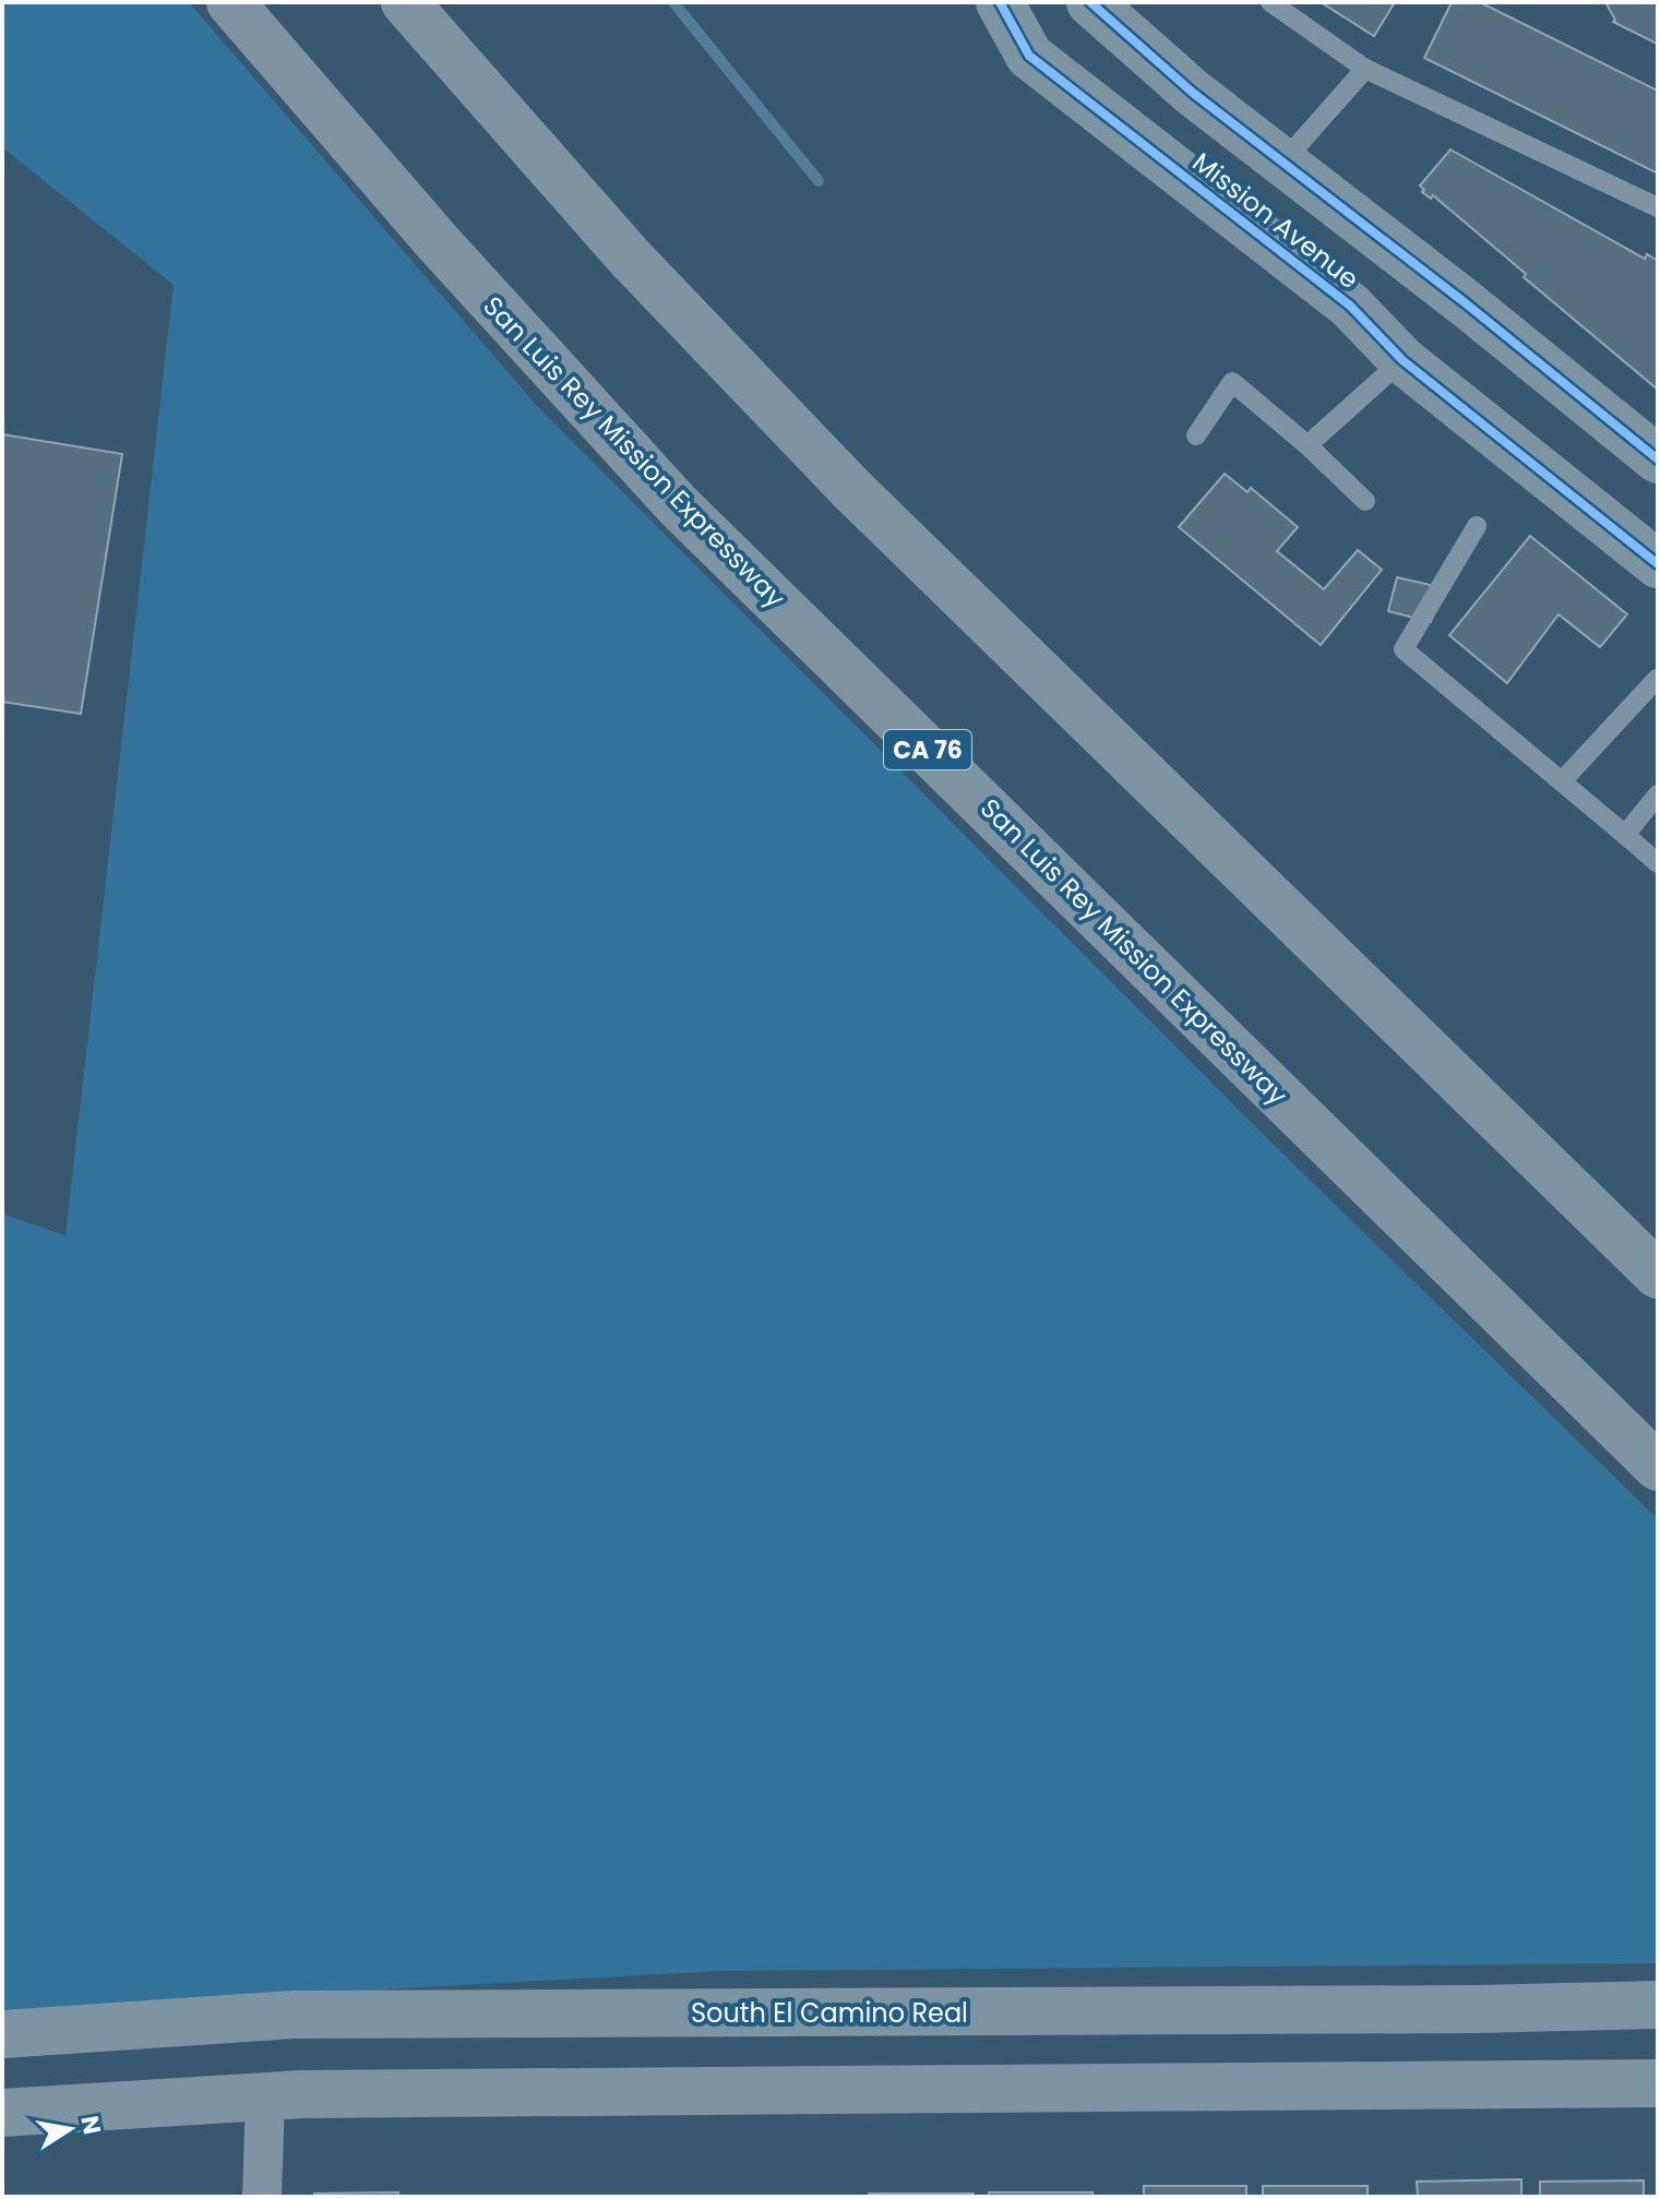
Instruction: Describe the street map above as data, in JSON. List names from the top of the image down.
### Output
{
  "streets": {
    "highway": ["San Luis Rey Mission Expressway", "CA 76"],
    "main road": ["Mission Avenue", "South El Camino Real"]
  },
  "north": "right"
}
